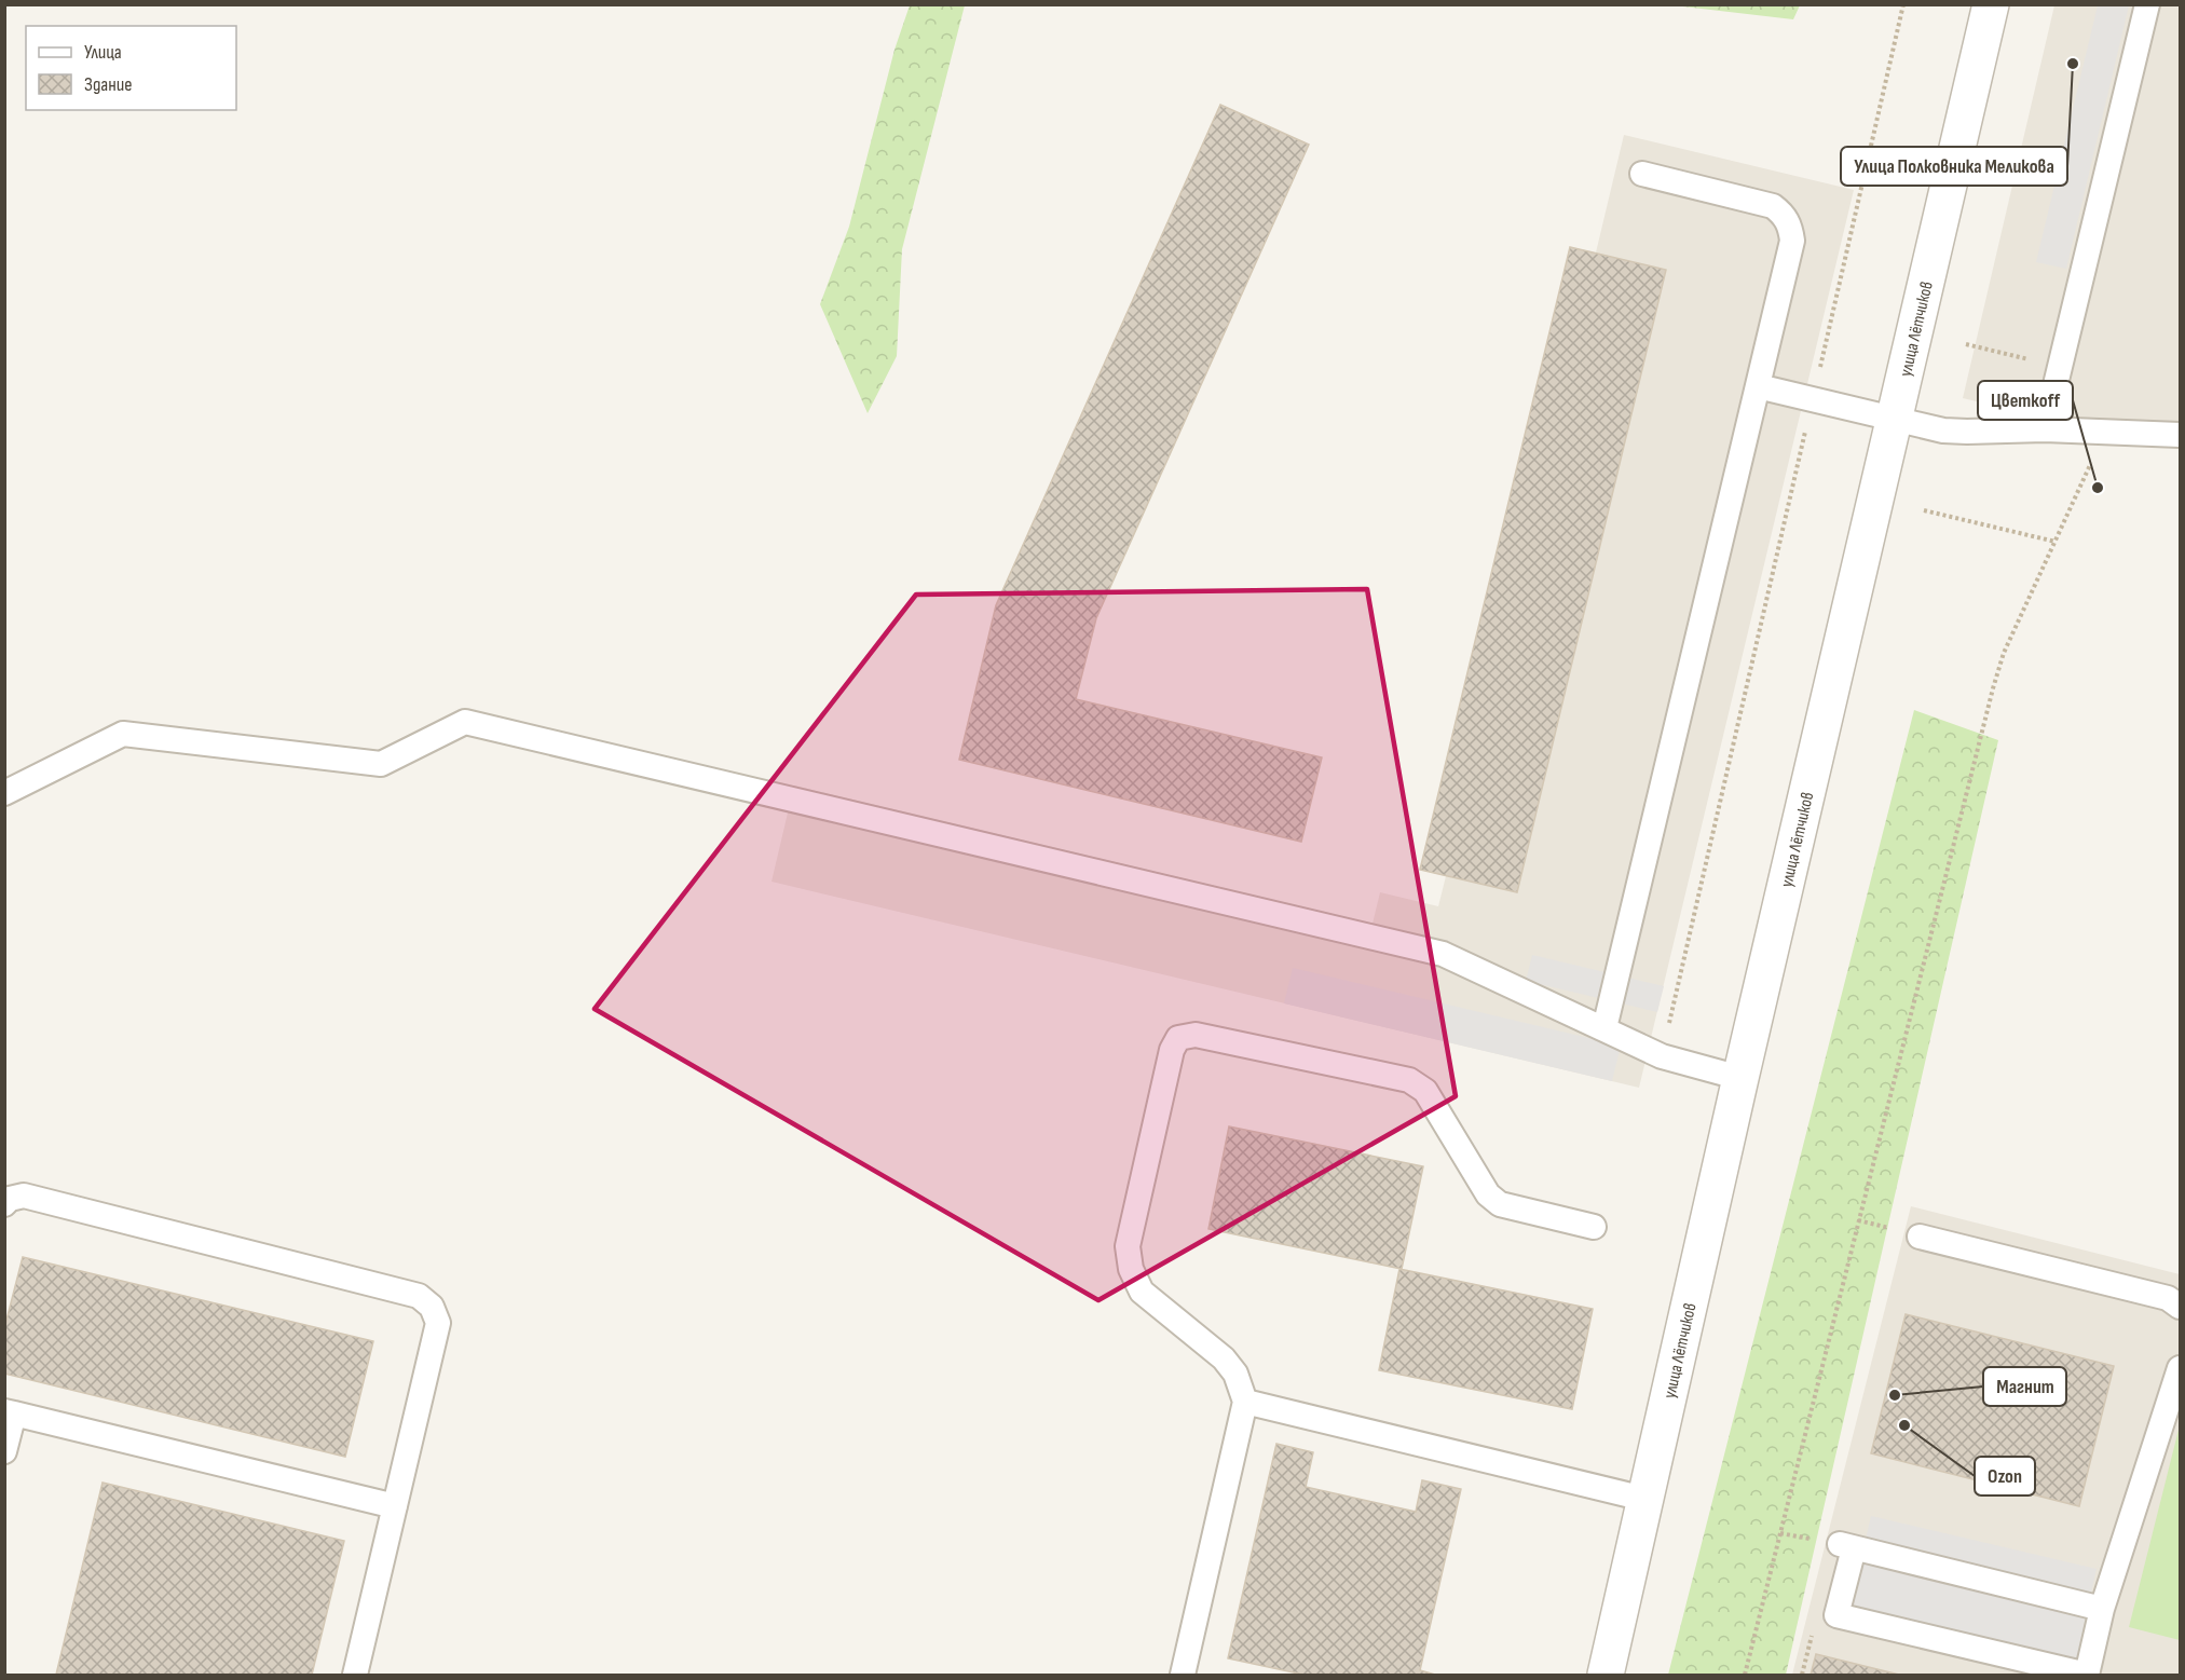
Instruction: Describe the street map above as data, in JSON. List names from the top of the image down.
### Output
{
  "streets": {
    "street": ["улица Лётчиков"]
  },
  "places": [
    "Улица Полковника Меликова",
    "Цветкoff",
    "Магнит",
    "Ozon"
  ],
  "legend": ["Улица", "Здание"]
}
